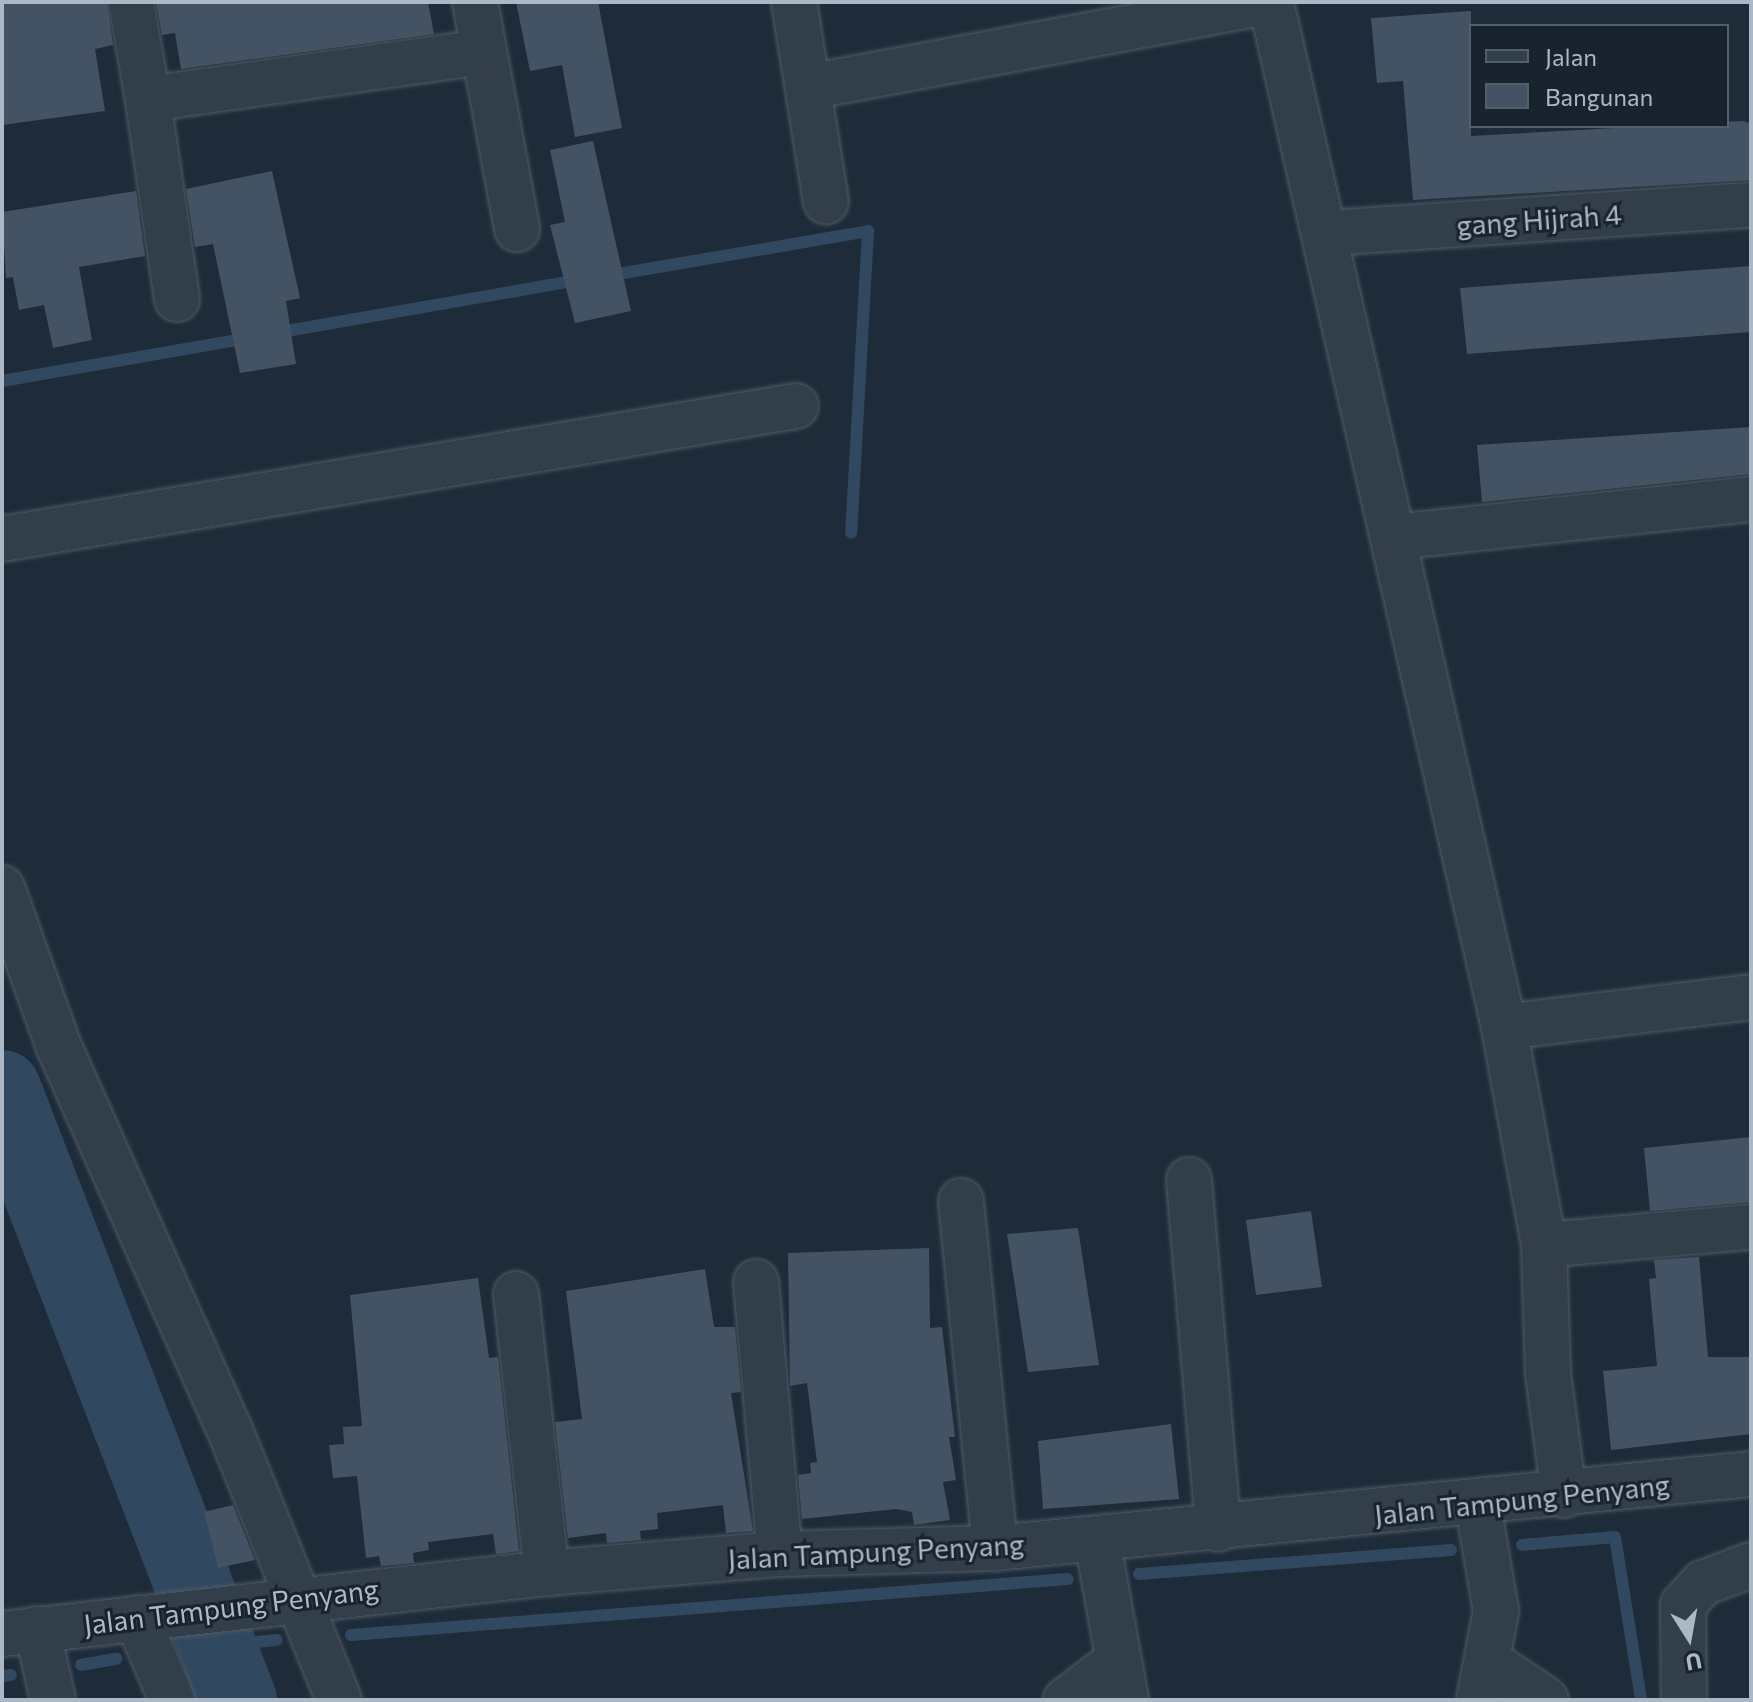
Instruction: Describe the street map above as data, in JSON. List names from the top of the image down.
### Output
{
  "streets": {
    "street": ["gang Hijrah 4", "Jalan Tampung Penyang"]
  },
  "legend": ["Jalan", "Bangunan"],
  "north": "bottom"
}
